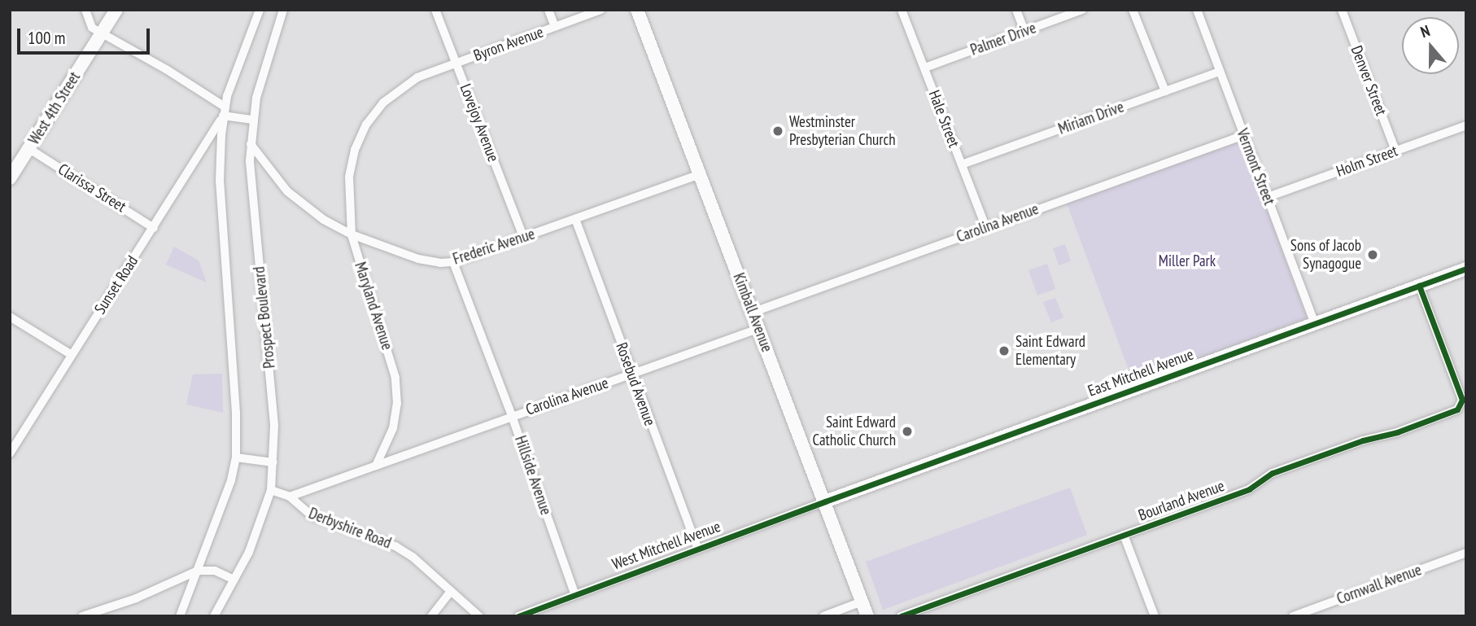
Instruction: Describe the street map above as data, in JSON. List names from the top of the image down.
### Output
{
  "streets": {
    "main road": ["West 4th Street", "Kimball Avenue", "East Mitchell Avenue"],
    "street": [
      "Palmer Drive",
      "Byron Avenue",
      "Denver Street",
      "Miriam Drive",
      "Hale Street",
      "Lovejoy Avenue",
      "Holm Street",
      "Vermont Street",
      "Clarissa Street",
      "Carolina Avenue",
      "Frederic Avenue",
      "Sunset Road",
      "Maryland Avenue",
      "Prospect Boulevard",
      "Rosebud Avenue",
      "Hillside Avenue",
      "Bourland Avenue",
      "Derbyshire Road",
      "West Mitchell Avenue",
      "Cornwall Avenue"
    ]
  },
  "crossings": [
    ["Palmer Drive", "Hale Street"],
    ["Byron Avenue", "Lovejoy Avenue"],
    ["Byron Avenue", "Maryland Avenue"],
    ["Denver Street", "Holm Street"],
    ["West 4th Street", "Clarissa Street"],
    ["Miriam Drive", "Hale Street"],
    ["Miriam Drive", "Vermont Street"],
    ["Hale Street", "Carolina Avenue"],
    ["Lovejoy Avenue", "Frederic Avenue"],
    ["Holm Street", "Vermont Street"],
    ["Vermont Street", "Carolina Avenue"],
    ["Vermont Street", "East Mitchell Avenue"],
    ["Clarissa Street", "Sunset Road"],
    ["Carolina Avenue", "Maryland Avenue"],
    ["Carolina Avenue", "Kimball Avenue"],
    ["Carolina Avenue", "Rosebud Avenue"],
    ["Carolina Avenue", "Hillside Avenue"],
    ["Frederic Avenue", "Maryland Avenue"],
    ["Frederic Avenue", "Kimball Avenue"],
    ["Frederic Avenue", "Prospect Boulevard"],
    ["Frederic Avenue", "Rosebud Avenue"],
    ["Frederic Avenue", "Hillside Avenue"],
    ["Kimball Avenue", "East Mitchell Avenue"],
    ["Kimball Avenue", "West Mitchell Avenue"],
    ["Prospect Boulevard", "Derbyshire Road"],
    ["East Mitchell Avenue", "Bourland Avenue"],
    ["East Mitchell Avenue", "West Mitchell Avenue"],
    ["Rosebud Avenue", "West Mitchell Avenue"],
    ["Hillside Avenue", "West Mitchell Avenue"]
  ],
  "parks": ["Miller Park"],
  "places": [
    "Westminster Presbyterian Church",
    "Sons of Jacob Synagogue",
    "Saint Edward Elementary",
    "Saint Edward Catholic Church"
  ],
  "scale_bar": "100 m",
  "north": "top"
}
